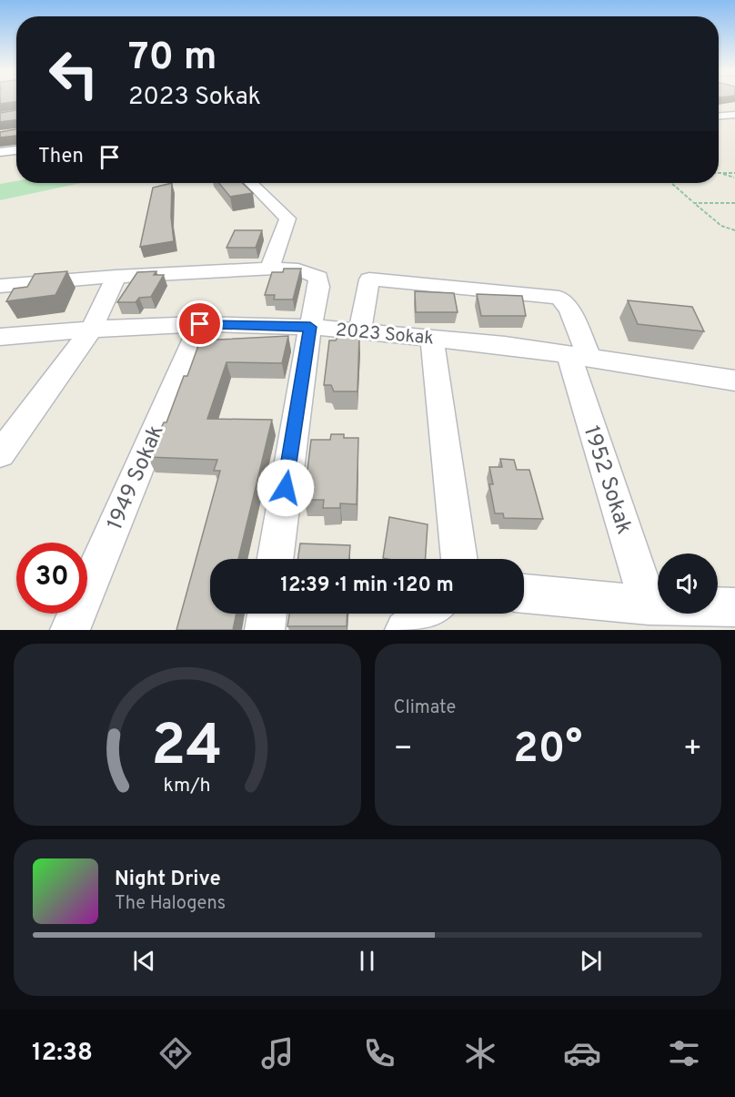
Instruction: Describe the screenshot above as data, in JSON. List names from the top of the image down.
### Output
{
  "streets": {
    "street": ["2023 Sokak", "1949 Sokak", "1952 Sokak"]
  },
  "crossings": [
    ["2023 Sokak", "1949 Sokak"],
    ["2023 Sokak", "1952 Sokak"]
  ],
  "page": {
    "turn": ["70 m", "2023 Sokak"],
    "then": "Then",
    "limit": "30",
    "trip": "12:39 · 1 min · 120 m",
    "tile": "Climate",
    "heat": ["−", "20°", "+"],
    "song": ["Night Drive", "The Halogens"],
    "tabs": "12:38",
    "gauge": ["24", "km/h"]
  }
}
